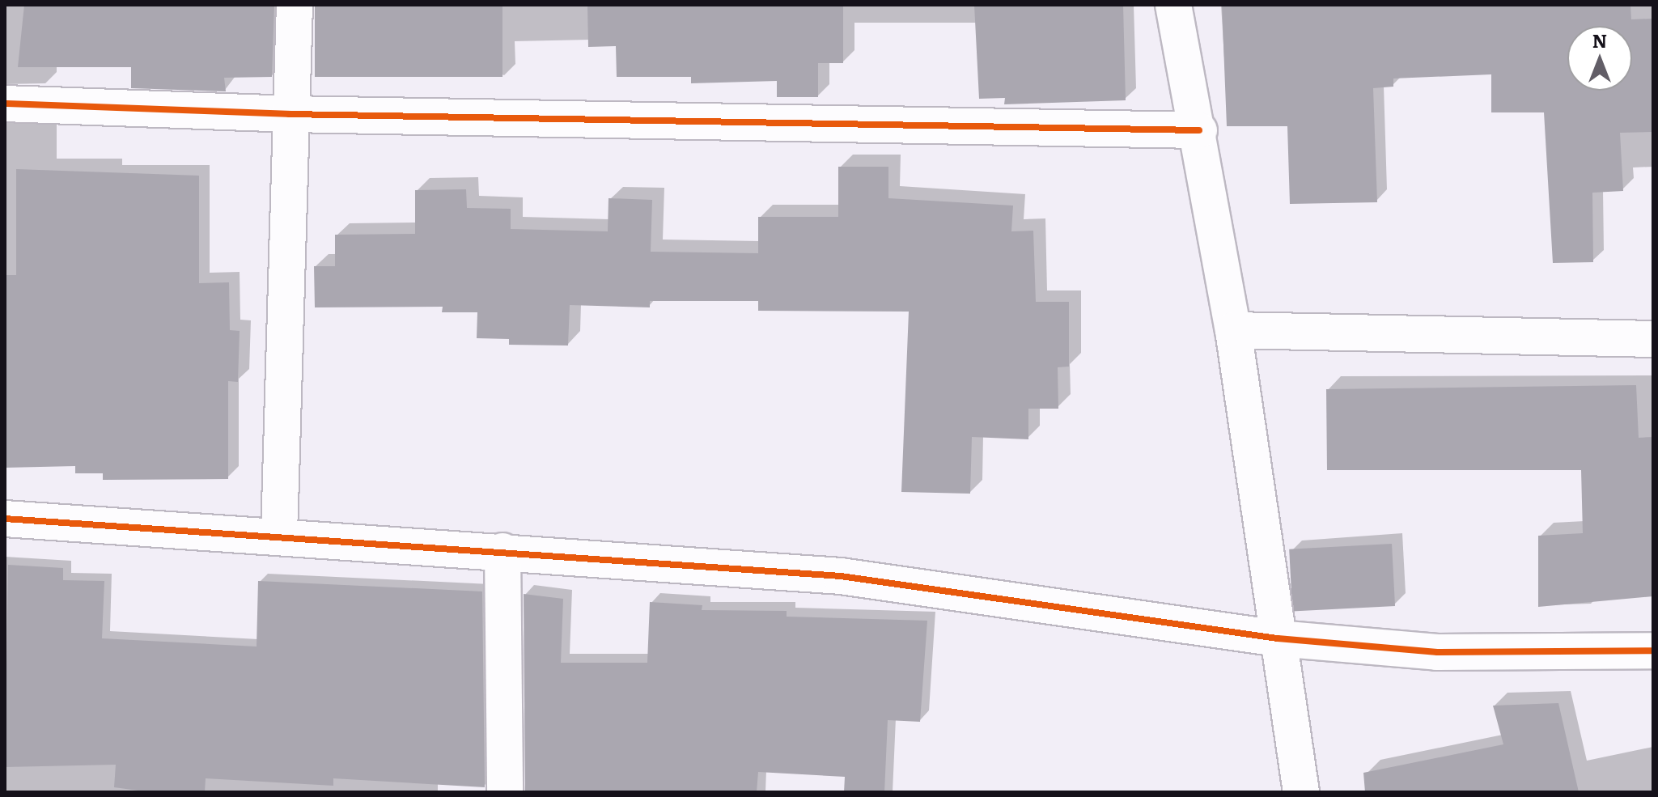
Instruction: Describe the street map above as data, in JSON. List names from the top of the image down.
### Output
{
  "north": "top"
}
